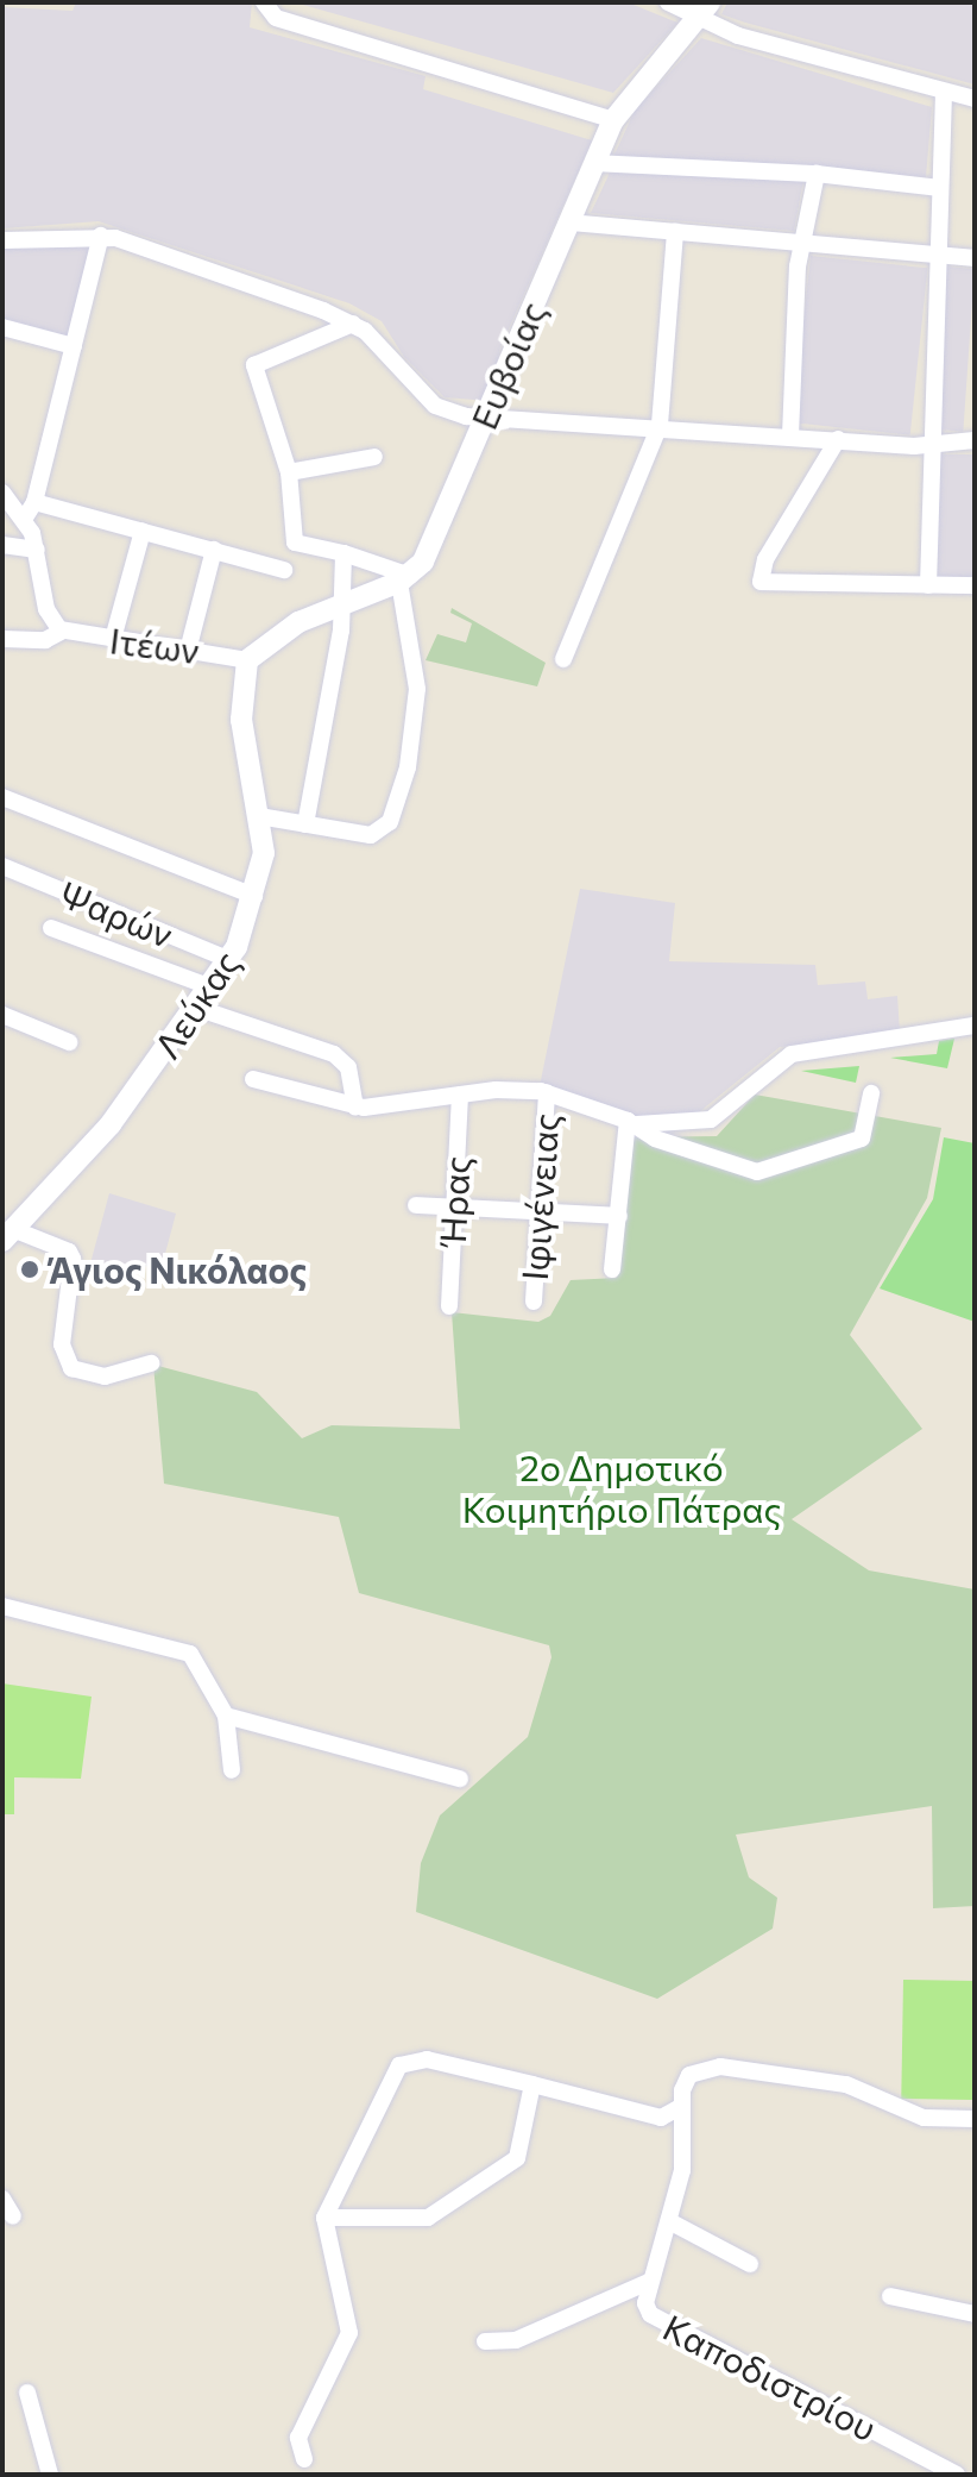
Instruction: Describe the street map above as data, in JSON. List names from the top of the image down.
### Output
{
  "streets": {
    "main road": ["Ευβοίας", "Λεύκας"],
    "street": [
      "Ιτέων",
      "Ψαρών",
      "Ιφιγένειας",
      "Ήρας",
      "Καποδιστρίου"
    ]
  },
  "crossings": [
    ["Ιτέων", "Λεύκας"],
    ["Ψαρών", "Λεύκας"]
  ],
  "parks": ["2o Δημοτικό Κοιμητήριο Πάτρας"],
  "places": ["Άγιος Νικόλαος"]
}
